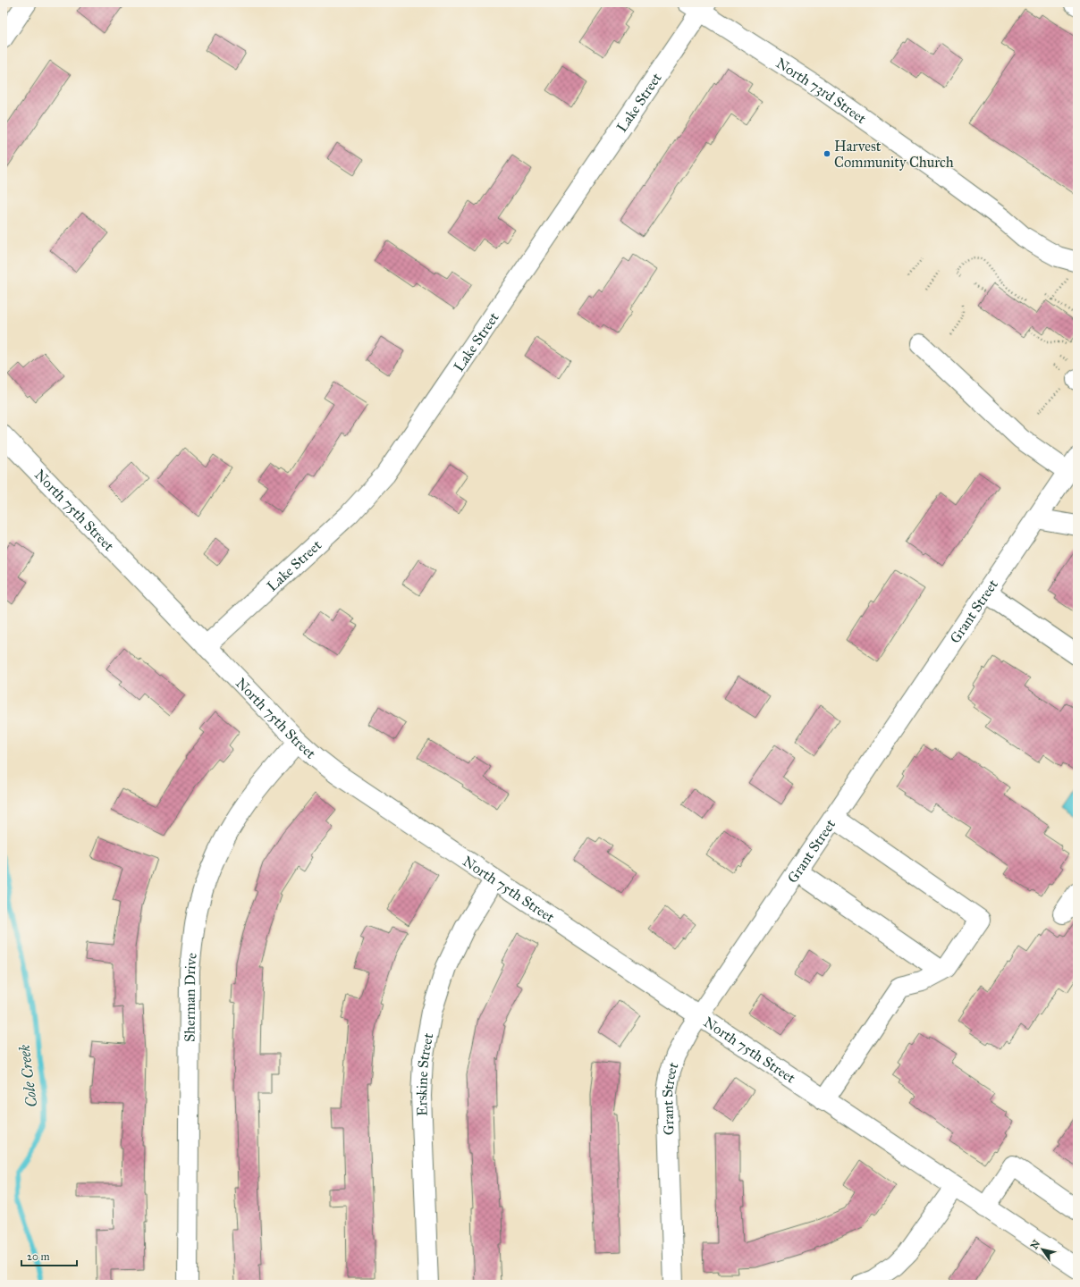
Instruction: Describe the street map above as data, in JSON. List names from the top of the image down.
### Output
{
  "streets": {
    "street": [
      "North 73rd Street",
      "Lake Street",
      "North 75th Street",
      "Grant Street",
      "Sherman Drive",
      "Erskine Street"
    ]
  },
  "crossings": [
    ["North 73rd Street", "Lake Street"],
    ["Lake Street", "North 75th Street"],
    ["North 75th Street", "Grant Street"],
    ["North 75th Street", "Sherman Drive"],
    ["North 75th Street", "Erskine Street"]
  ],
  "water": ["Cole Creek"],
  "places": ["Harvest Community Church"],
  "scale_bar": "20 m",
  "north": "top left"
}
